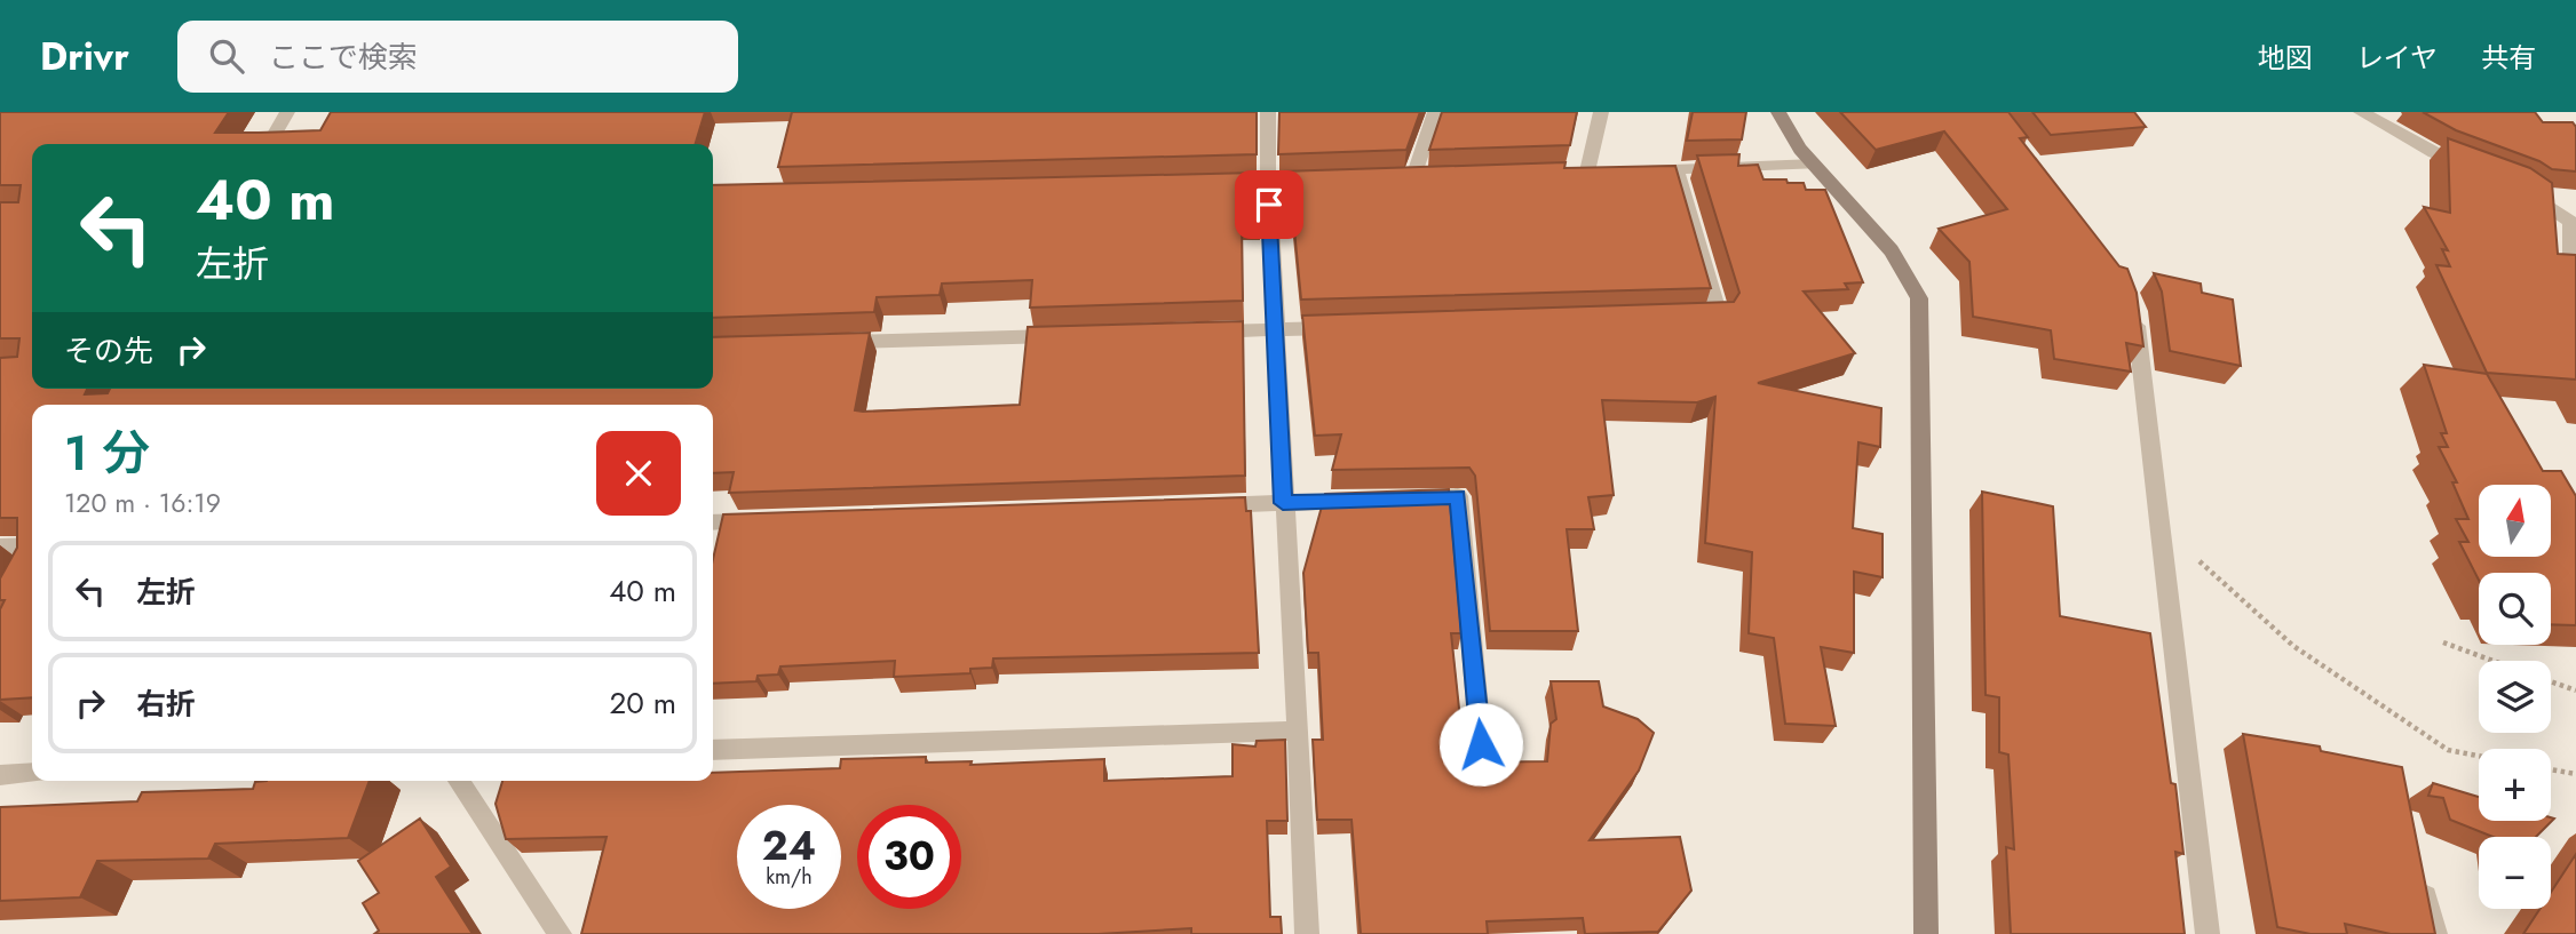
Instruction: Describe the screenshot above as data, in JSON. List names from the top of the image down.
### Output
{
  "north": "top",
  "page": {
    "header": "Drivr",
    "search": "ここで検索",
    "nav": ["地図", "レイヤ", "共有"],
    "turn": ["40 m", "左折"],
    "then": "その先",
    "heading": ["1 分", "120 m · 16:19"],
    "map_buttons": ["+", "−"],
    "list": [
      {
        "name": "左折",
        "value": "40 m"
      },
      {
        "name": "右折",
        "value": "20 m"
      }
    ],
    "speed": "24 km/h",
    "limit": "30"
  }
}
